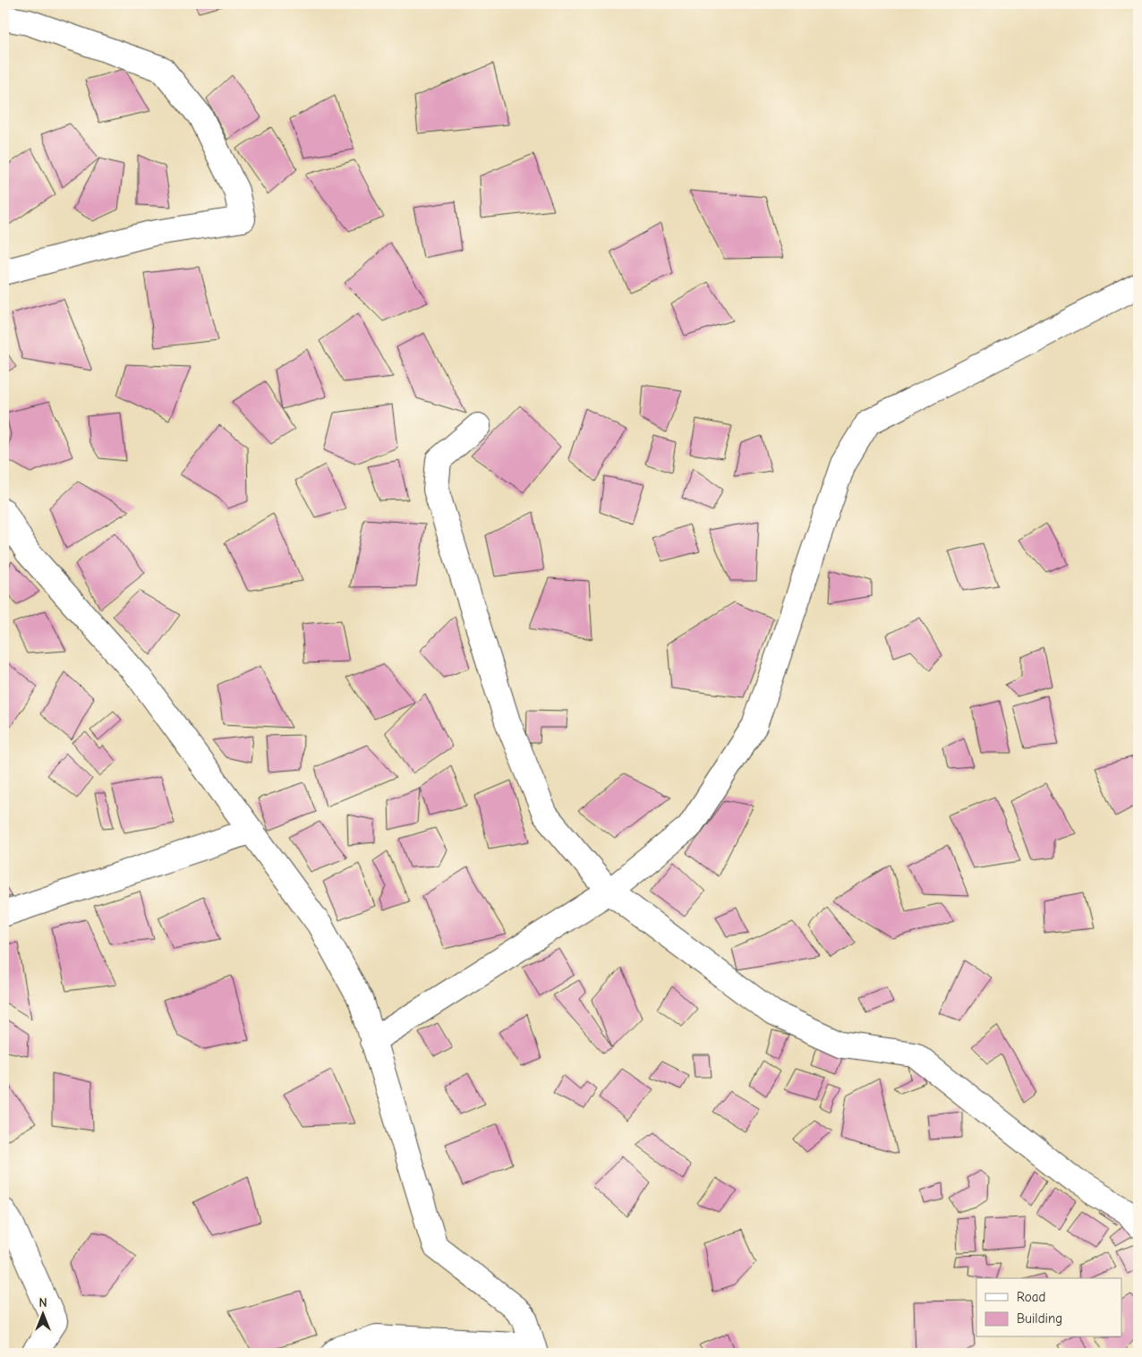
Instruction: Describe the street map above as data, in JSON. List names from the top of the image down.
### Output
{
  "legend": ["Road", "Building"],
  "north": "top"
}
